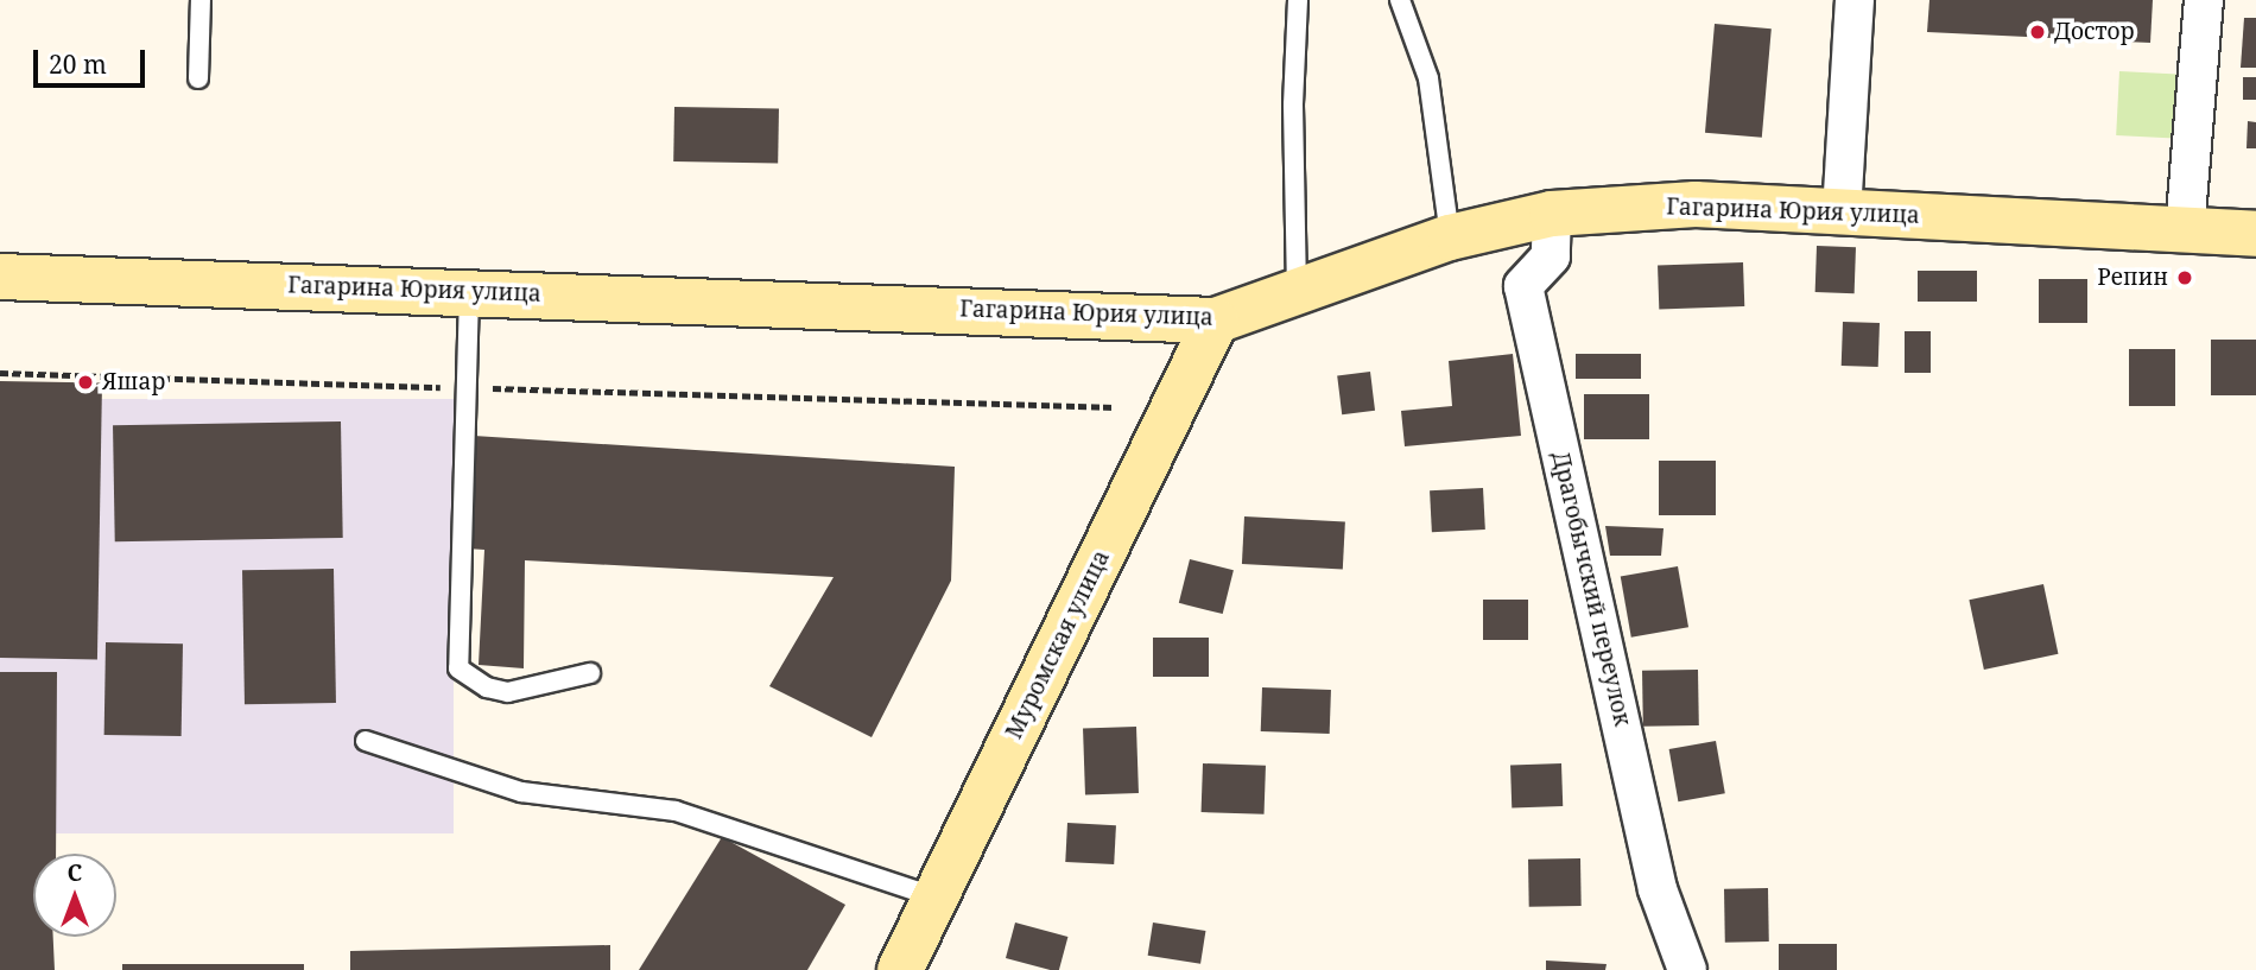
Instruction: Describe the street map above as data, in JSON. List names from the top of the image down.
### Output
{
  "streets": {
    "main road": ["Гагарина Юрия улица", "Муромская улица"],
    "street": ["Драгобычский переулок"]
  },
  "crossings": [
    ["Гагарина Юрия улица", "Драгобычский переулок"],
    ["Гагарина Юрия улица", "Муромская улица"]
  ],
  "places": ["Достор", "Репин", "Яшар"],
  "scale_bar": "20 m",
  "north": "top"
}
